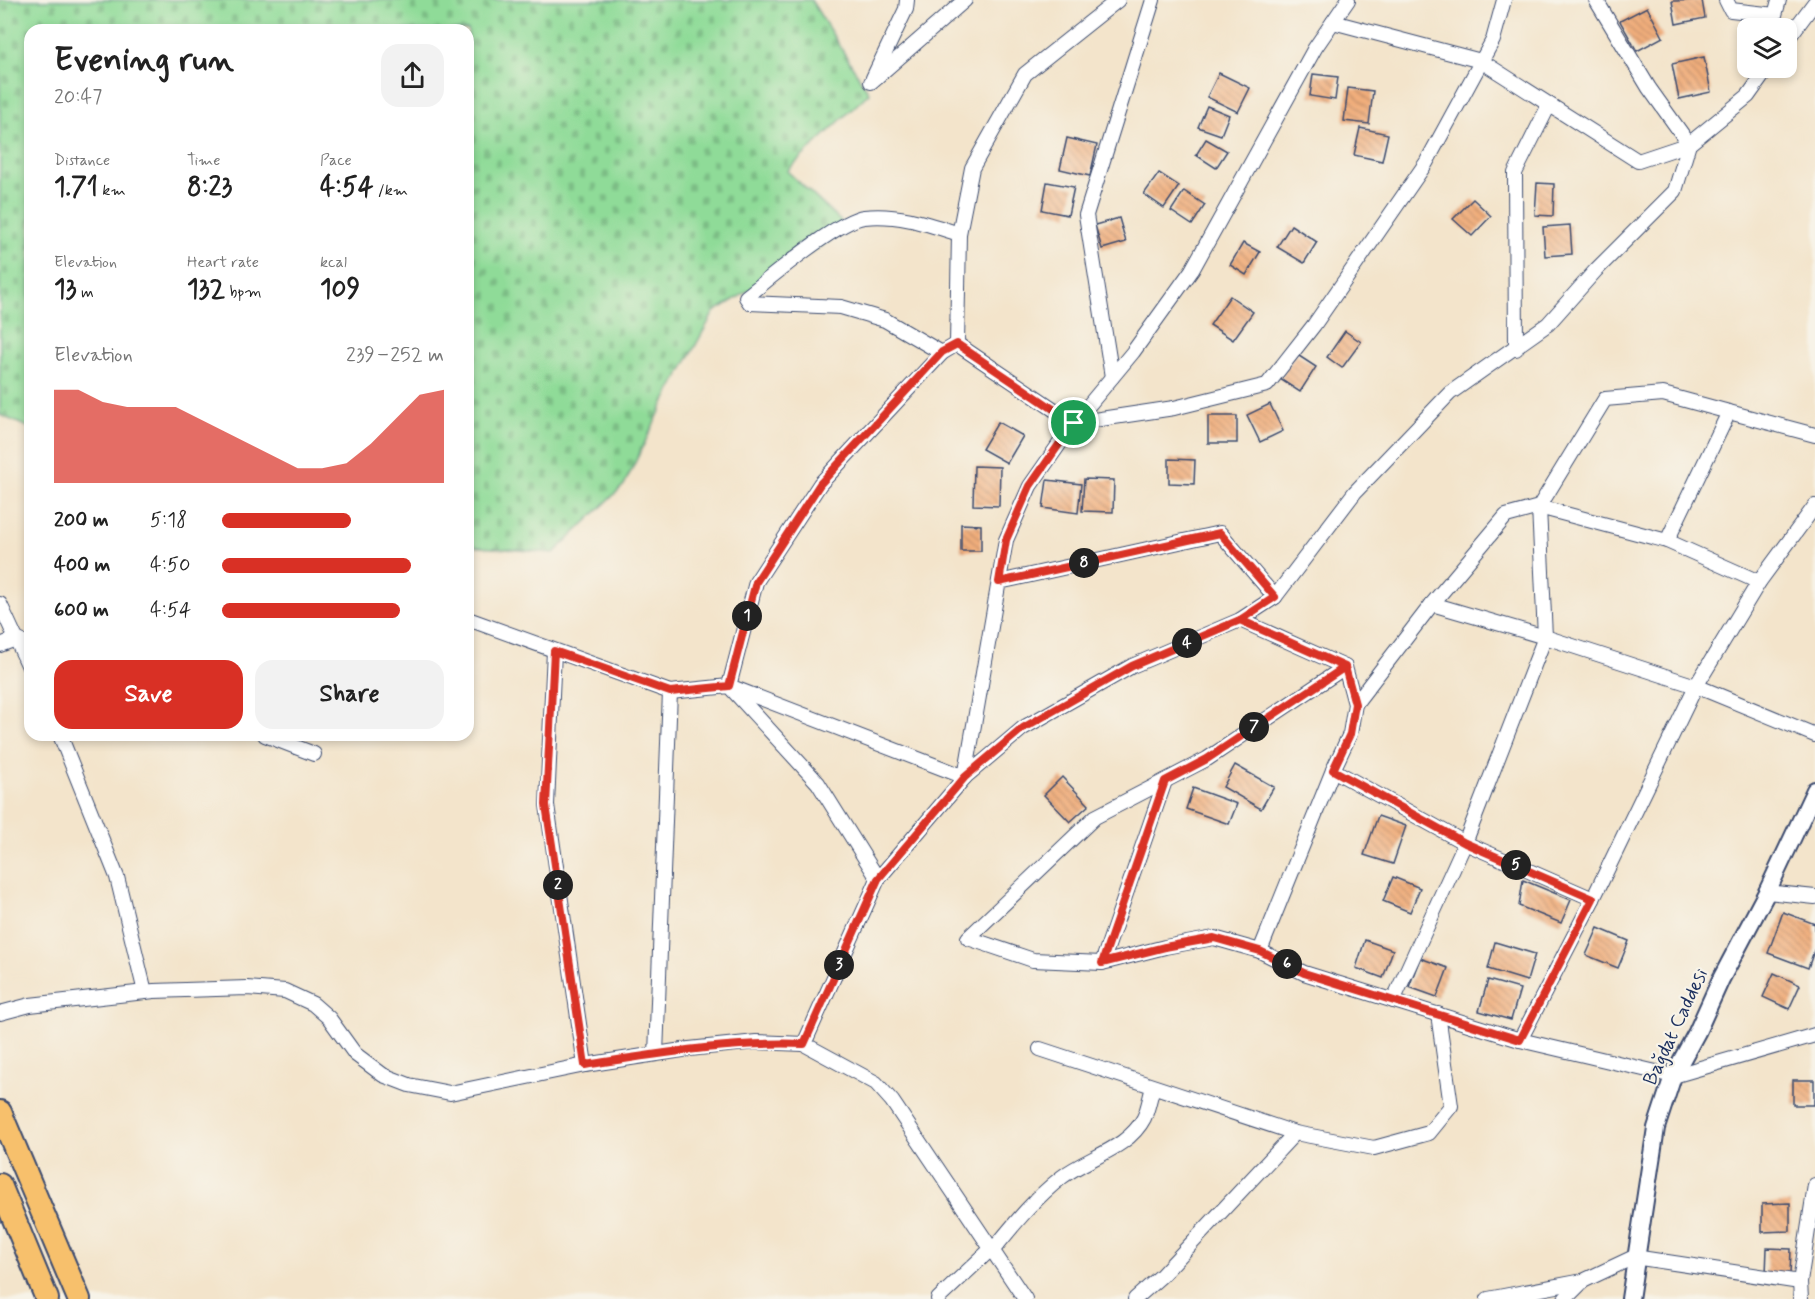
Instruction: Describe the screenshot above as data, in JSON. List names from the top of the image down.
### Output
{
  "streets": {
    "street": ["Bağdat Caddesi"]
  },
  "page": {
    "heading": ["Evening run", "20:47"],
    "stats": [
      ["Distance", "1.71 km"],
      ["Time", "8:23"],
      ["Pace", "4:54 /km"],
      ["Elevation", "13 m"],
      ["Heart rate", "132 bpm"],
      ["kcal", "109"]
    ],
    "chart": ["Elevation", "239–252 m"],
    "list": [
      {
        "name": "200 m",
        "note": "5:18"
      },
      {
        "name": "400 m",
        "note": "4:50"
      },
      {
        "name": "600 m",
        "note": "4:54"
      }
    ],
    "pins": [
      "8",
      "1",
      "4",
      "7",
      "5",
      "2",
      "6",
      "3"
    ],
    "buttons": ["Save", "Share"]
  }
}
